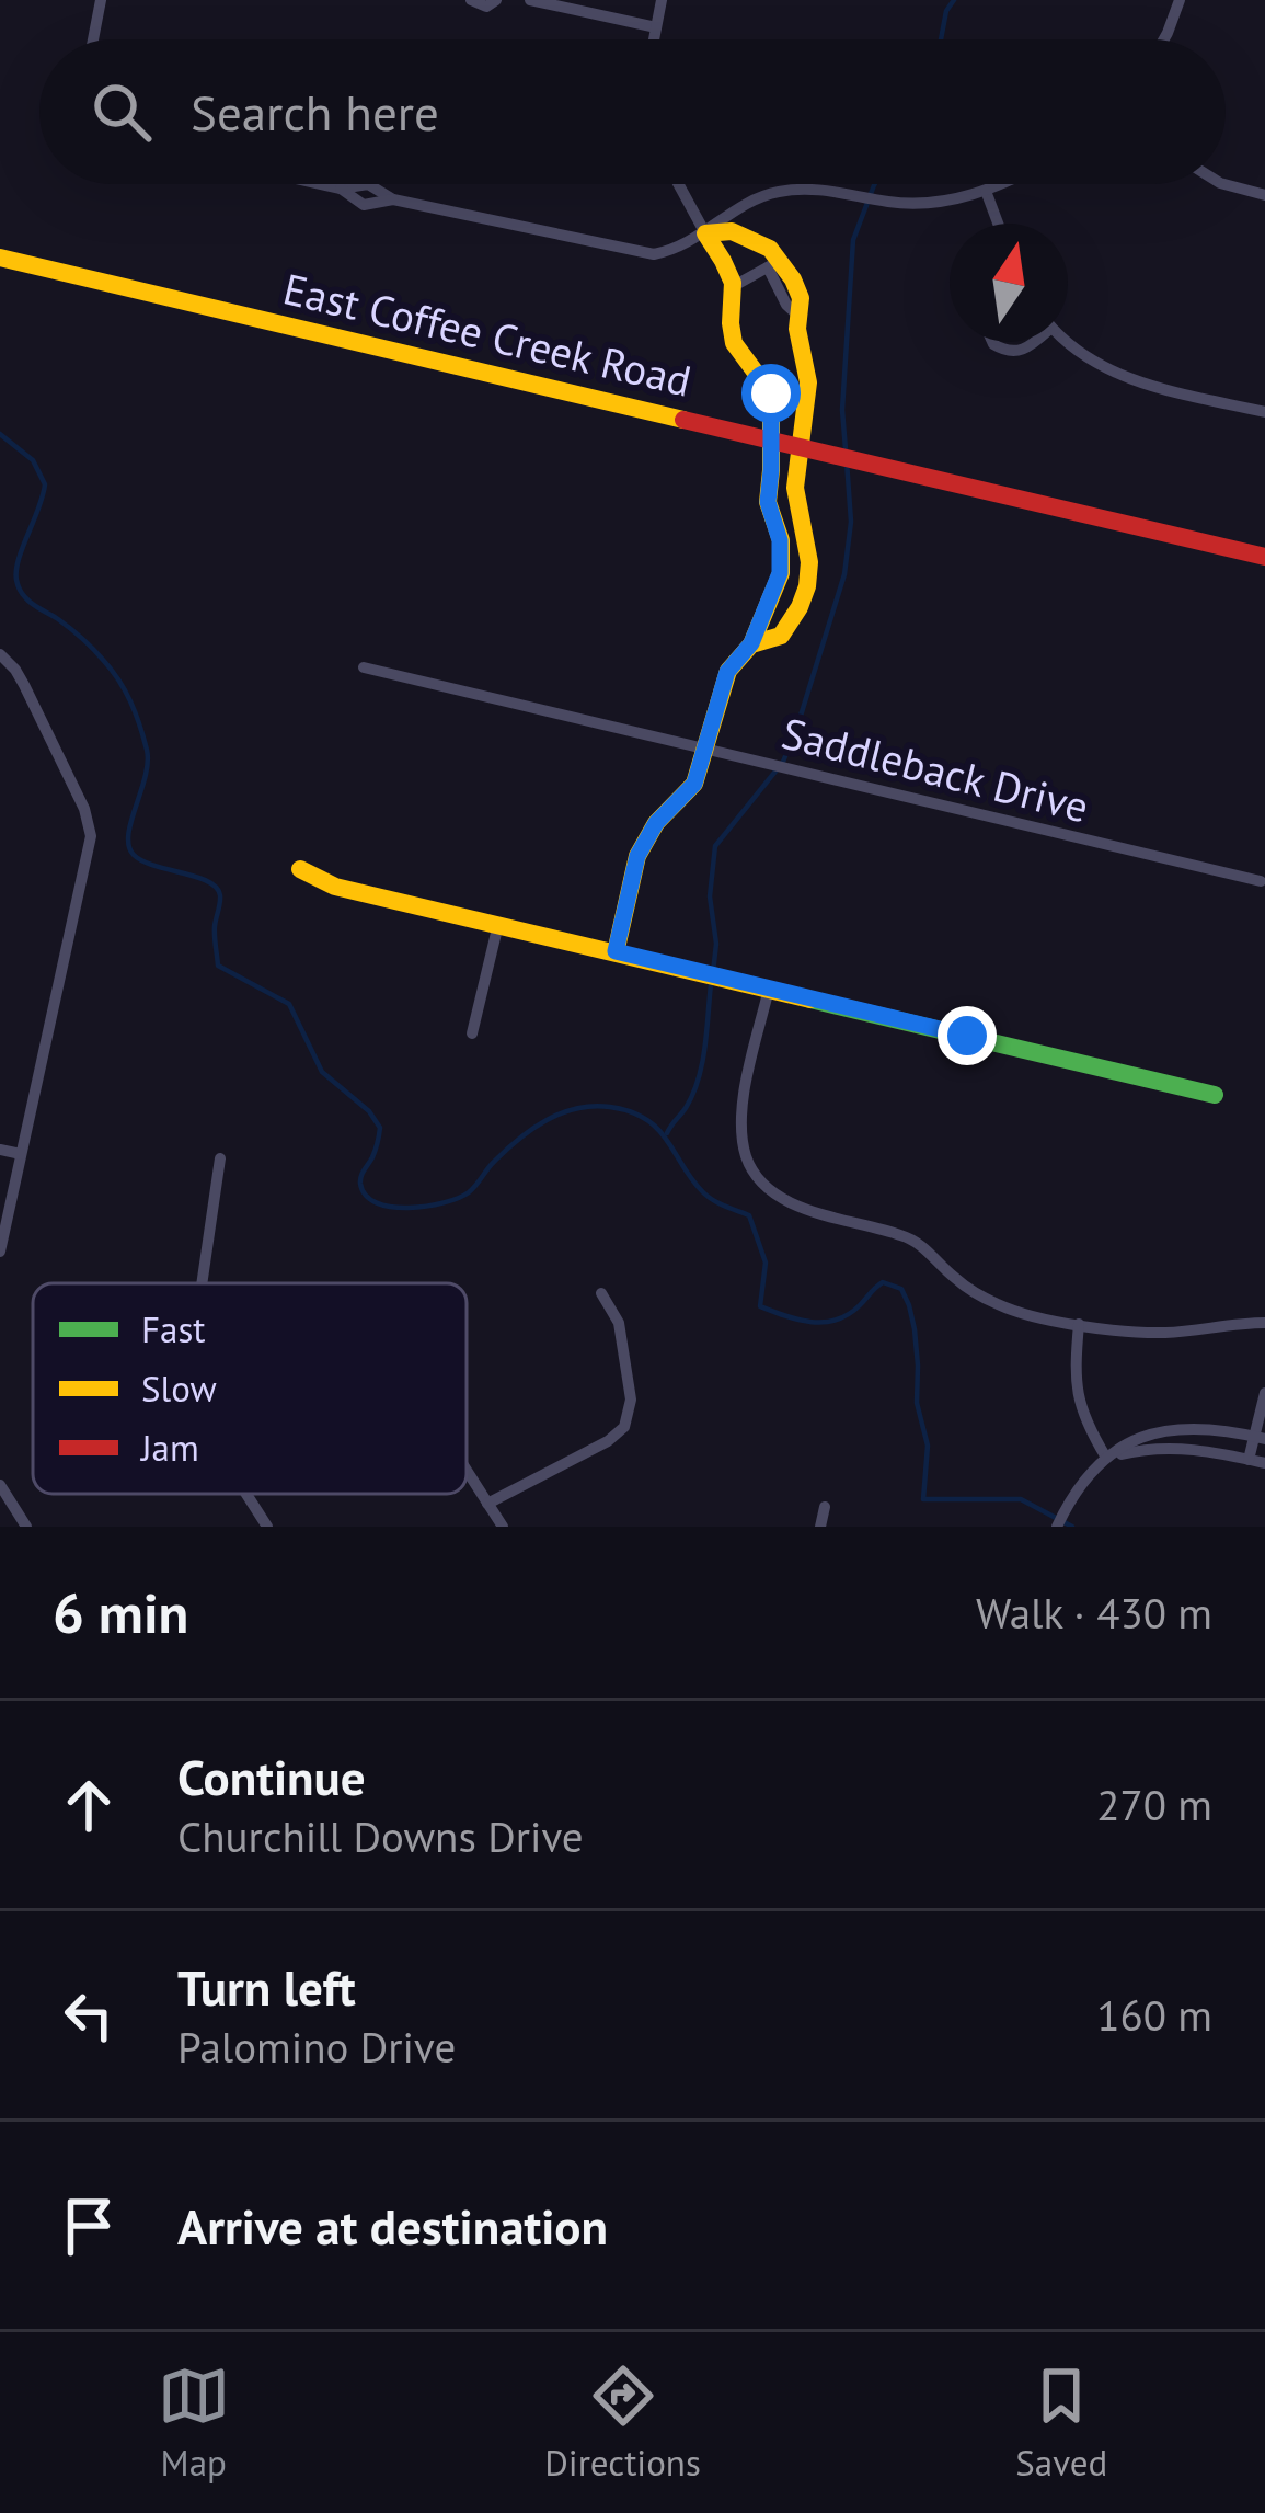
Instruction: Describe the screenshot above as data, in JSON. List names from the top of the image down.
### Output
{
  "streets": {
    "street": ["East Coffee Creek Road", "Saddleback Drive"]
  },
  "legend": ["Fast", "Slow", "Jam"],
  "north": "top",
  "page": {
    "search": "Search here",
    "heading": ["6 min", "Walk · 430 m"],
    "list": [
      ["Continue", "Churchill Downs Drive", "270 m"],
      ["Turn left", "Palomino Drive", "160 m"],
      "Arrive at destination"
    ],
    "nav": ["Map", "Directions", "Saved"]
  }
}
